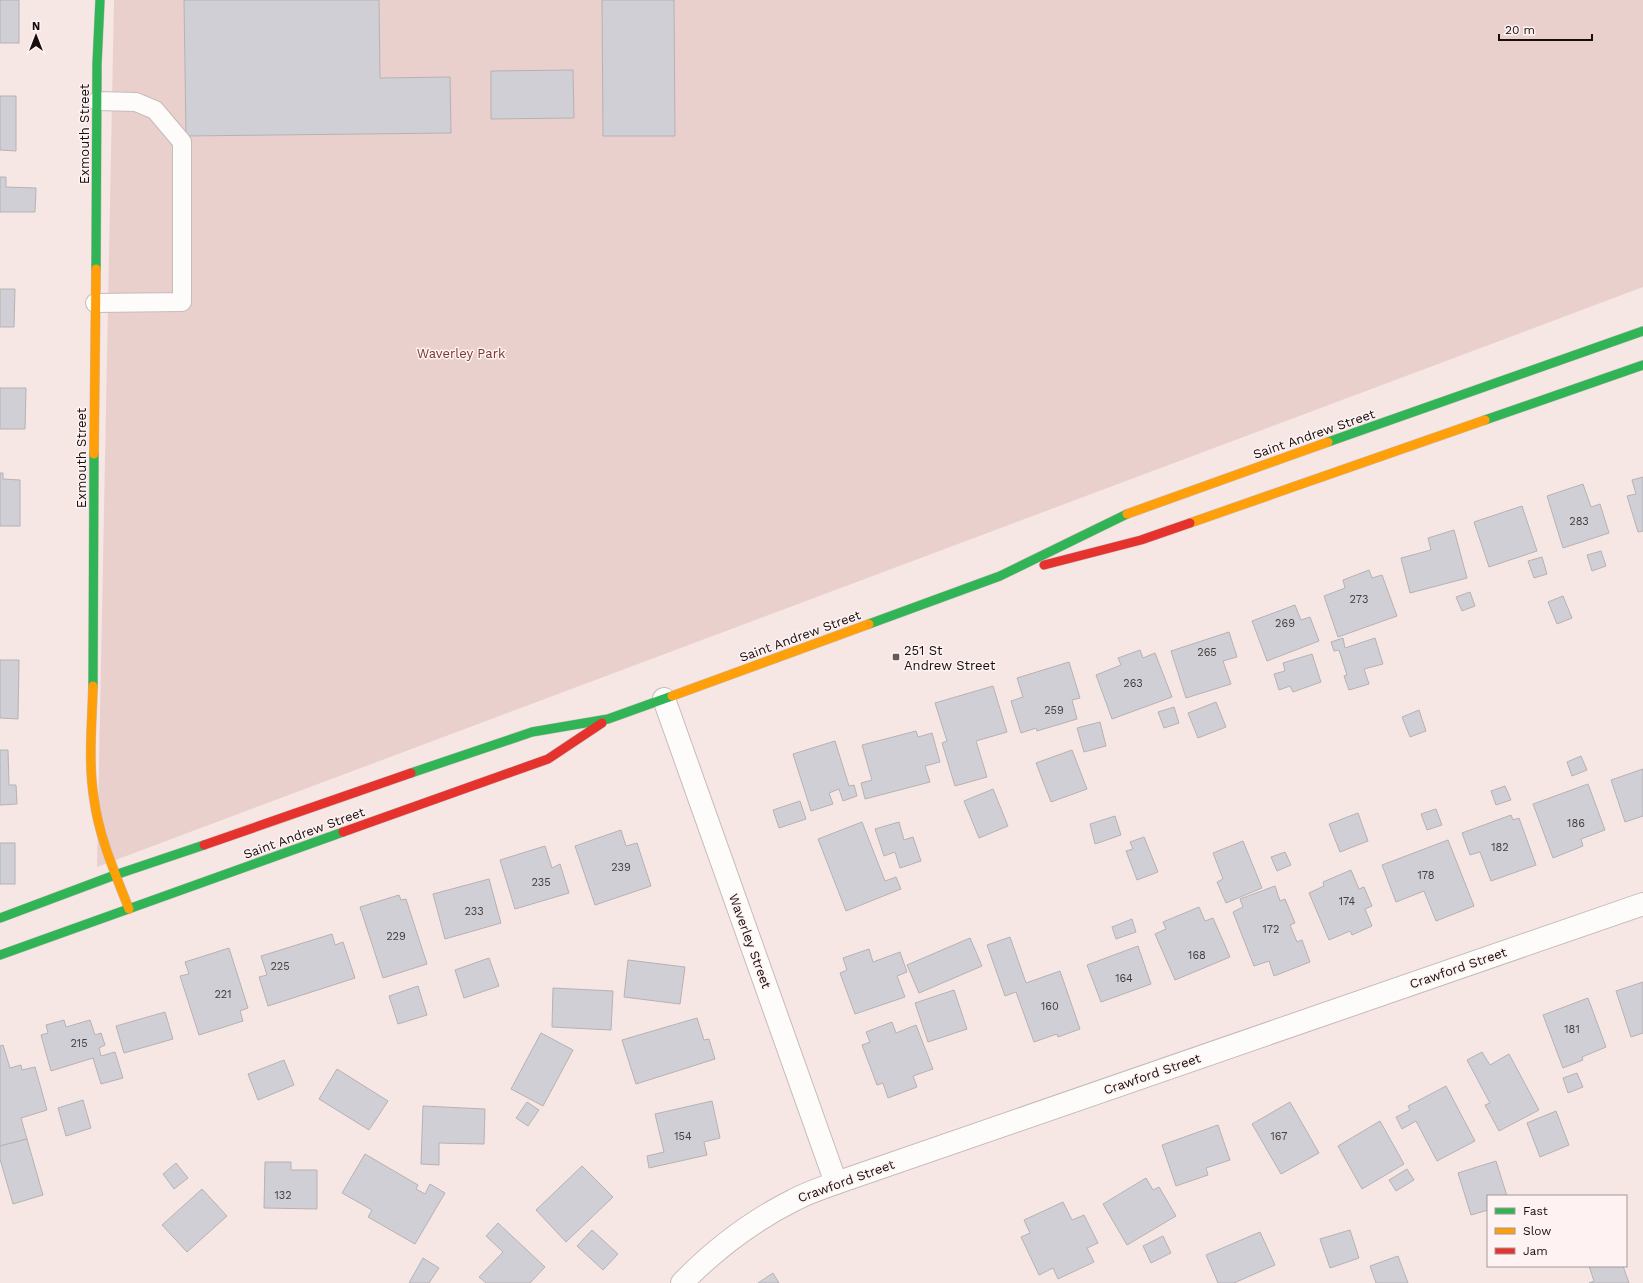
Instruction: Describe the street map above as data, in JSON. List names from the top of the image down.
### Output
{
  "streets": {
    "street": [
      "Exmouth Street",
      "Saint Andrew Street",
      "Waverley Street",
      "Crawford Street"
    ]
  },
  "crossings": [
    ["Exmouth Street", "Saint Andrew Street"],
    ["Saint Andrew Street", "Waverley Street"],
    ["Waverley Street", "Crawford Street"]
  ],
  "parks": ["Waverley Park"],
  "places": {
    "transit": ["251 St Andrew Street"]
  },
  "house_numbers": [
    "283",
    "273",
    "269",
    "265",
    "263",
    "259",
    "186",
    "182",
    "239",
    "178",
    "235",
    "174",
    "233",
    "172",
    "229",
    "168",
    "225",
    "164",
    "221",
    "160",
    "181",
    "215",
    "154",
    "167",
    "132"
  ],
  "legend": ["Fast", "Slow", "Jam"],
  "scale_bar": "20 m",
  "north": "top"
}
